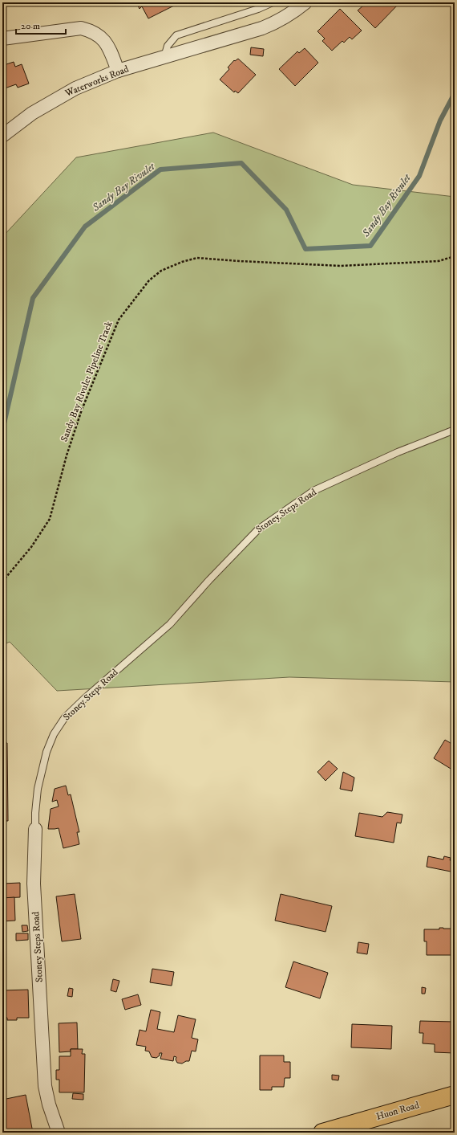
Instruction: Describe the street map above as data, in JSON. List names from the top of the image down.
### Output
{
  "streets": {
    "main road": ["Huon Road"],
    "street": ["Waterworks Road", "Stoney Steps Road"],
    "path": ["Sandy Bay Rivulet Pipeline Track"]
  },
  "water": ["Sandy Bay Rivulet"],
  "scale_bar": "20 m"
}
